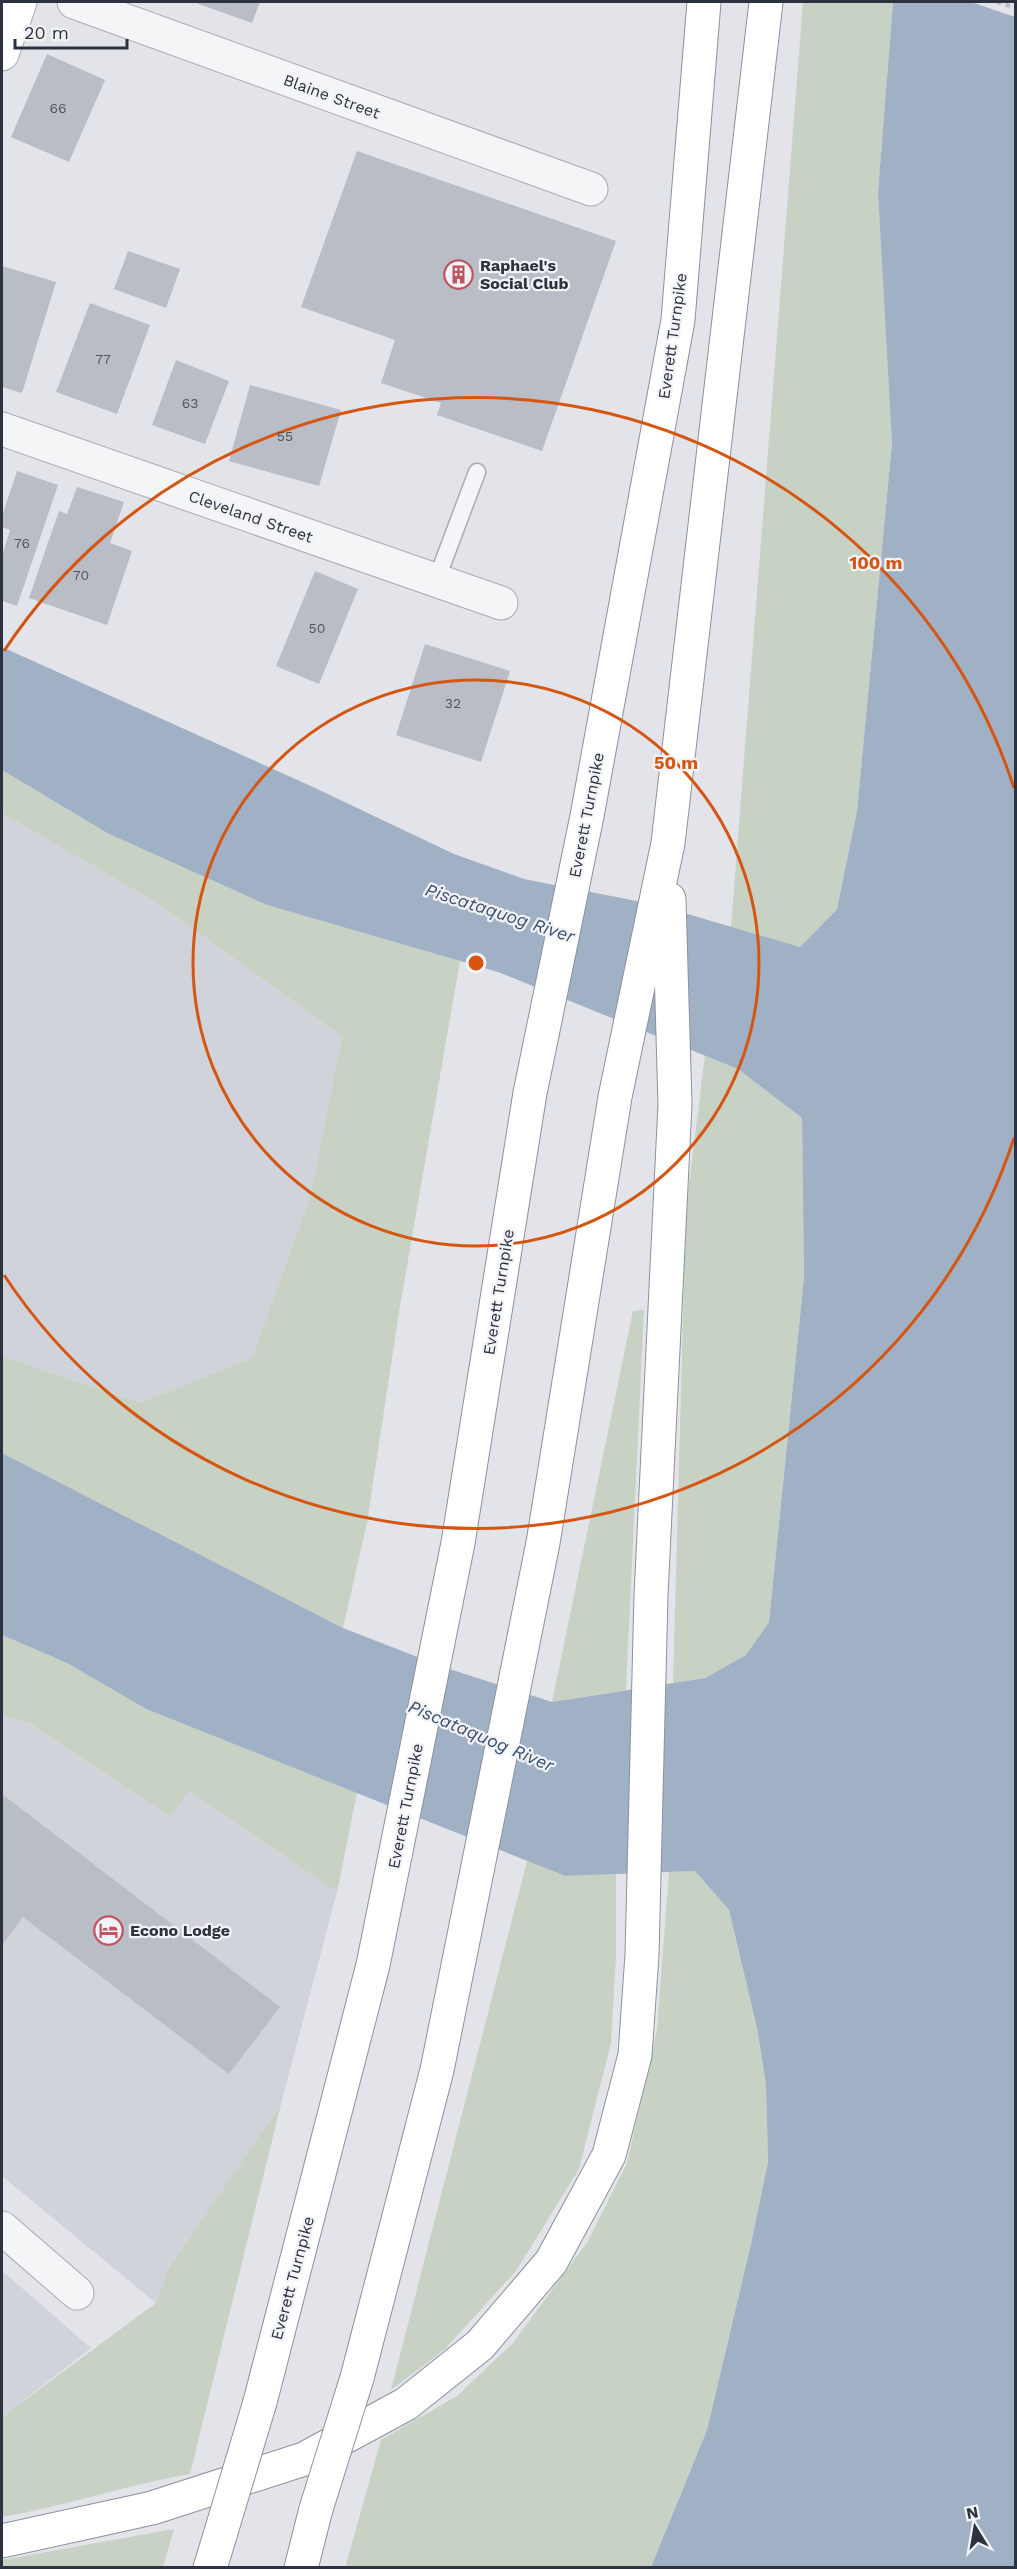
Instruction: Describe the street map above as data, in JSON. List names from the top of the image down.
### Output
{
  "streets": {
    "main road": ["Everett Turnpike"],
    "street": ["Blaine Street", "Cleveland Street"]
  },
  "water": ["Piscataquog River"],
  "places": {
    "building": ["Raphael's Social Club"],
    "hotel": ["Econo Lodge"]
  },
  "house_numbers": [
    "66",
    "77",
    "63",
    "55",
    "76",
    "70",
    "50",
    "32"
  ],
  "scale_bar": "20 m",
  "north": "top",
  "rings": ["100 m", "50 m"]
}
